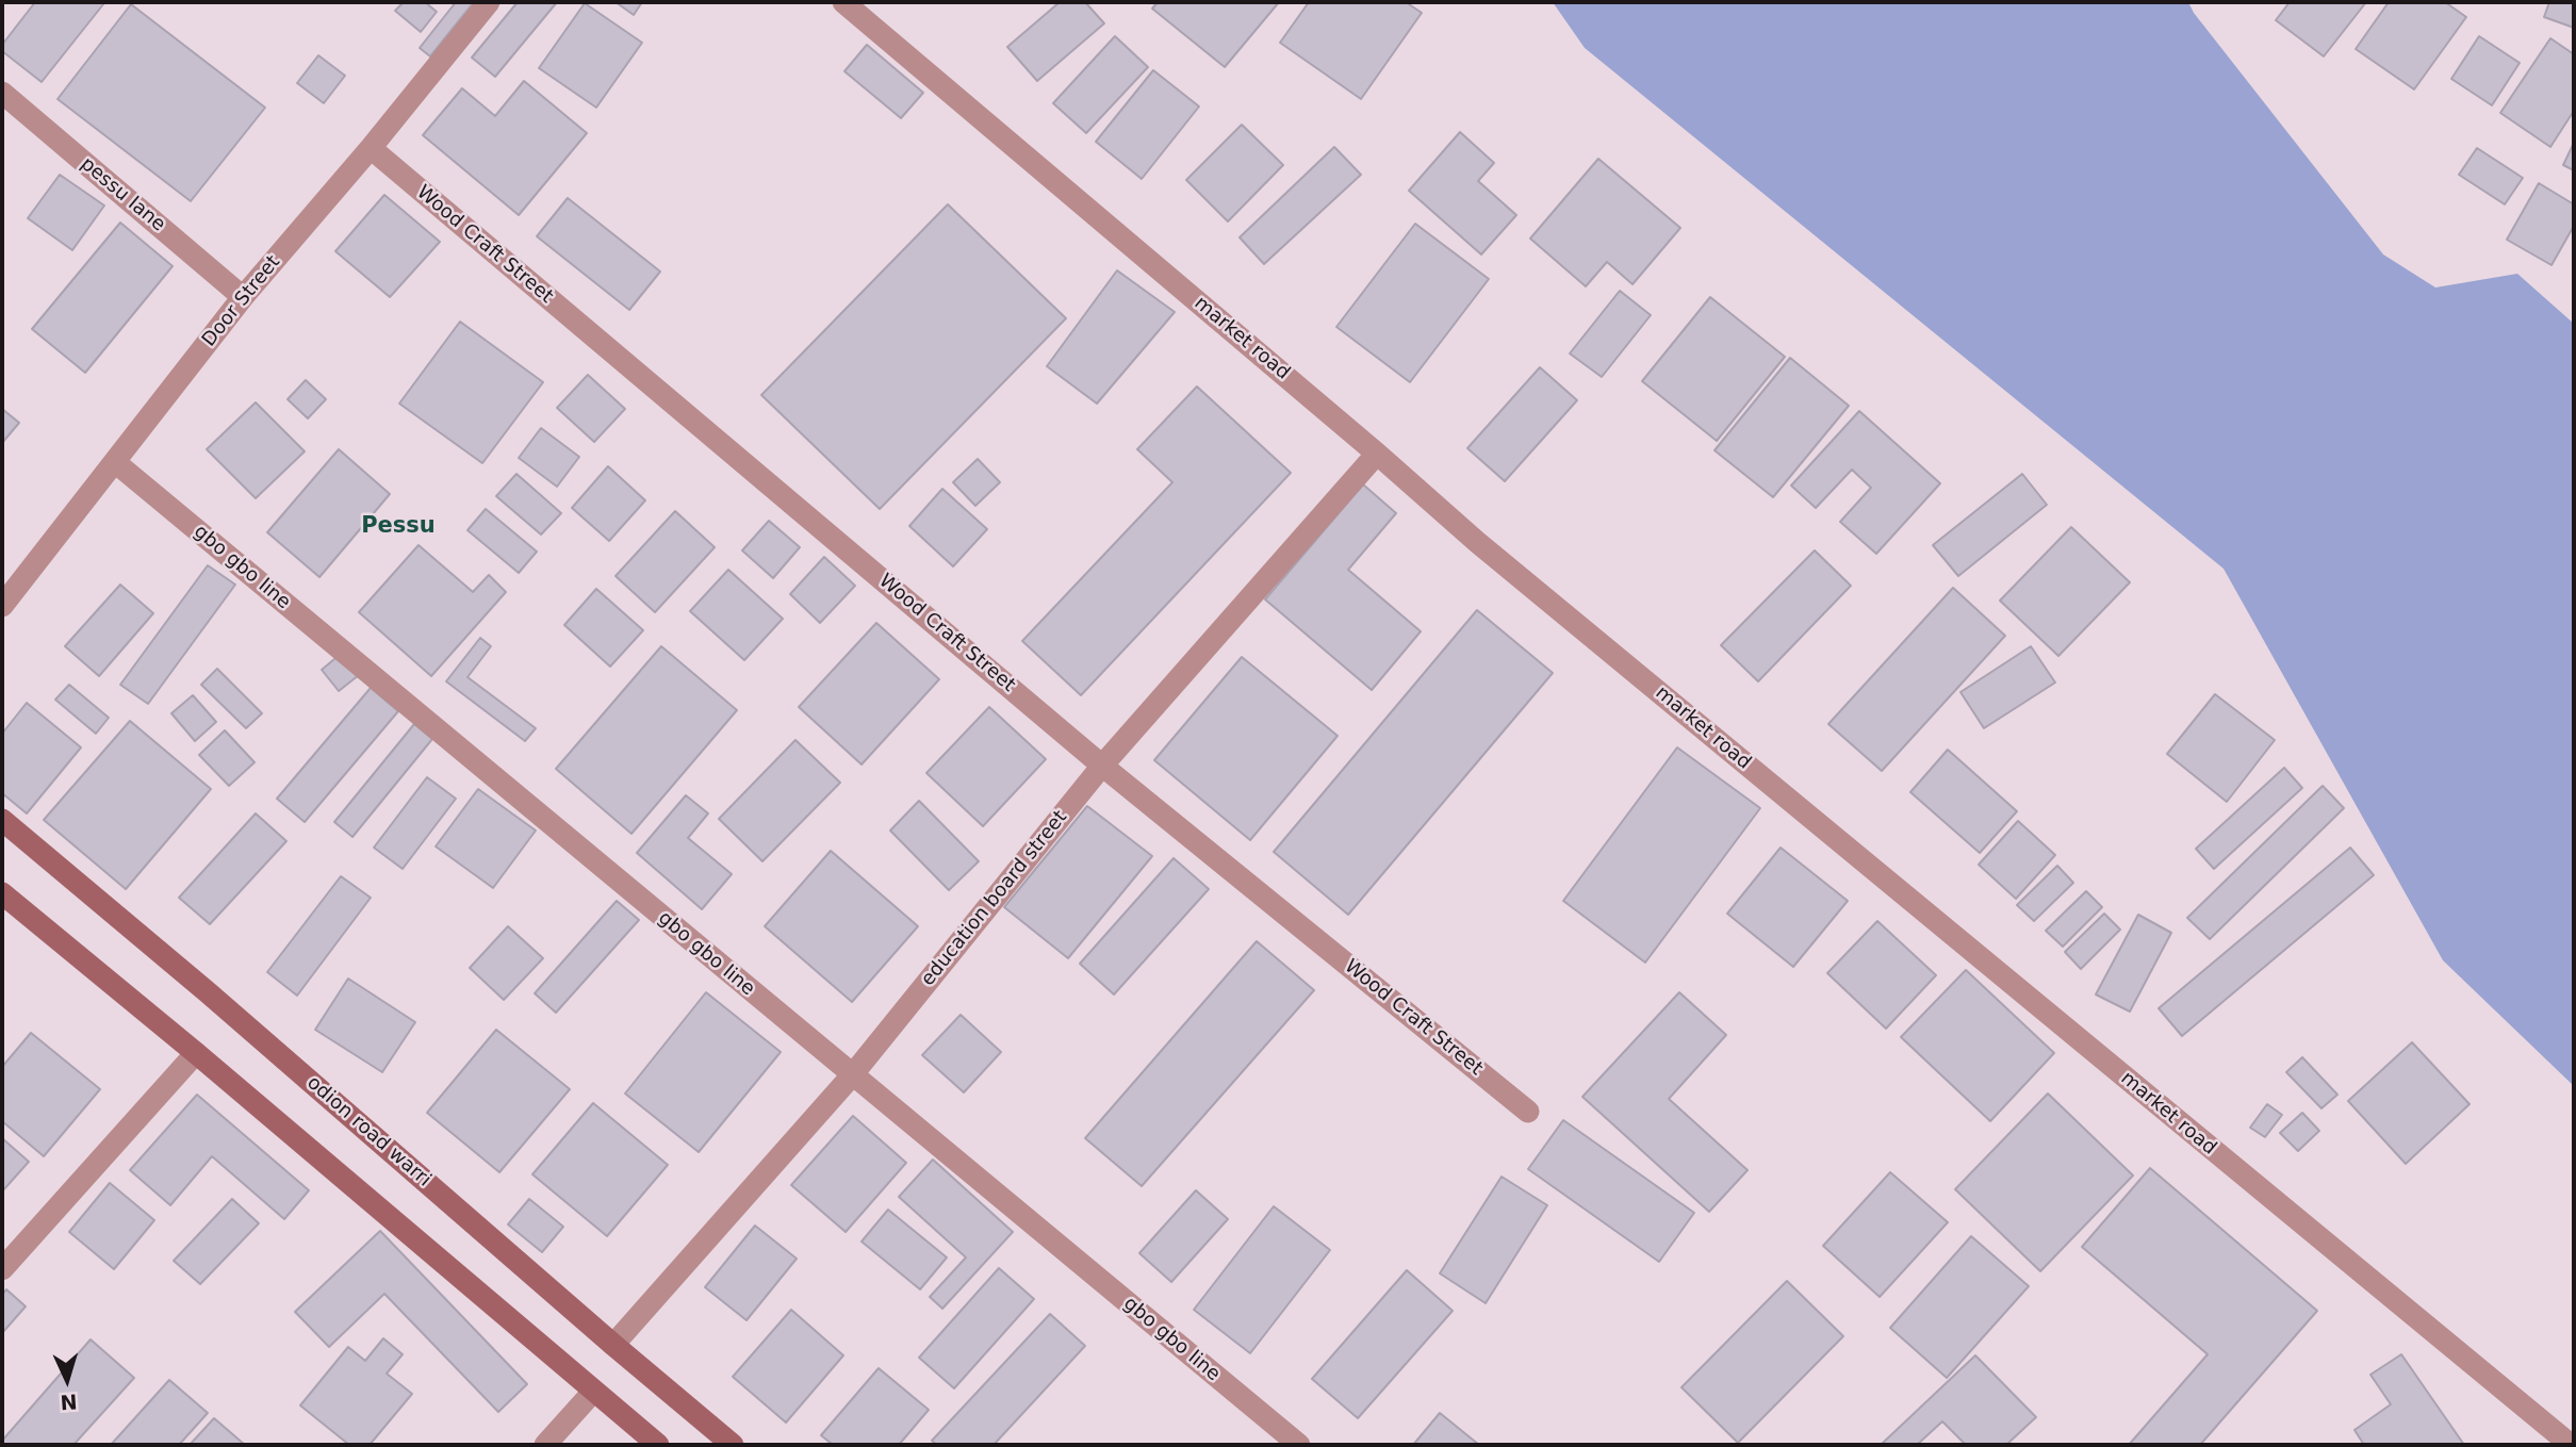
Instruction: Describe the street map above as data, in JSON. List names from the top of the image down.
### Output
{
  "streets": {
    "main road": ["odion road warri"],
    "street": [
      "pessu lane",
      "Wood Craft Street",
      "Door Street",
      "market road",
      "gbo gbo line",
      "education board street"
    ]
  },
  "crossings": [
    ["pessu lane", "Door Street"],
    ["Wood Craft Street", "Door Street"],
    ["Wood Craft Street", "education board street"],
    ["Door Street", "gbo gbo line"],
    ["market road", "education board street"],
    ["gbo gbo line", "education board street"],
    ["education board street", "odion road warri"]
  ],
  "districts": ["Pessu"],
  "north": "bottom"
}
